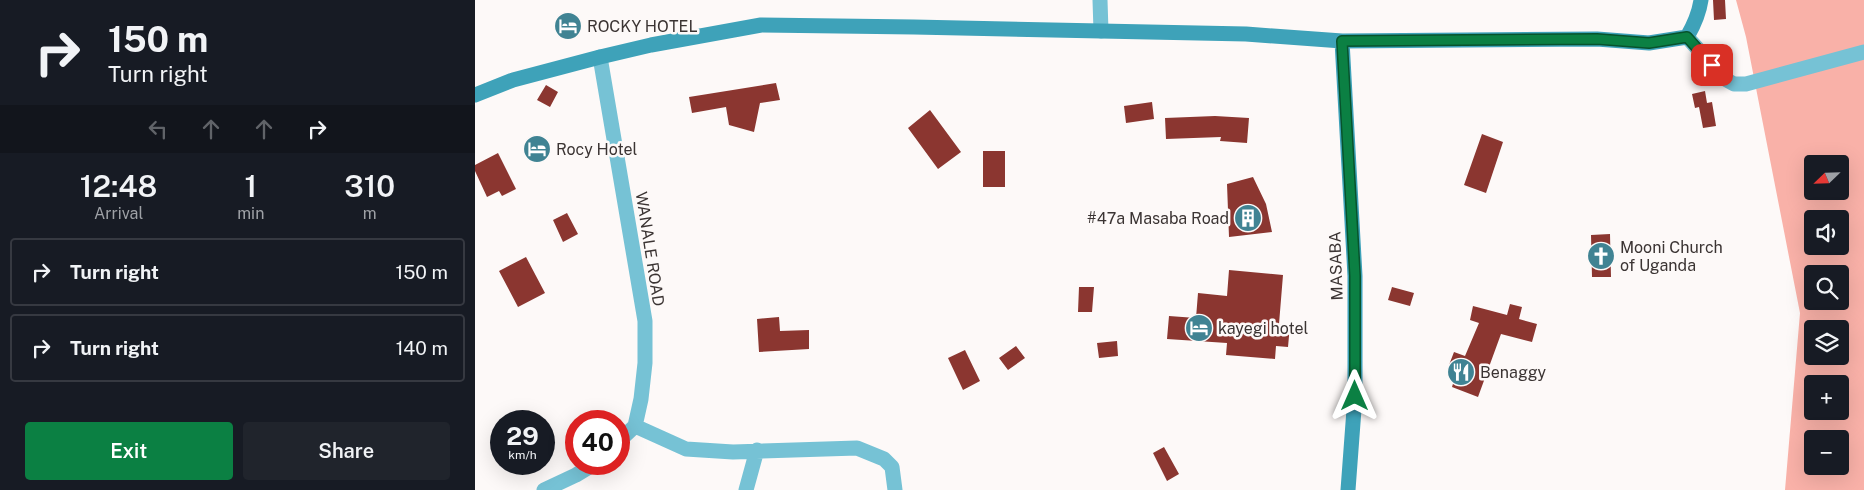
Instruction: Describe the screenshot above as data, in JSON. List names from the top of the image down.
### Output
{
  "streets": {
    "street": ["WANALE ROAD", "MASABA"]
  },
  "places": {
    "hotel": ["ROCKY HOTEL", "Rocy Hotel", "kayegi hotel"],
    "building": ["#47a Masaba Road"],
    "church": ["Mooni Church of Uganda"],
    "restaurant": ["Benaggy"]
  },
  "north": "bottom left",
  "page": {
    "turn": ["150 m", "Turn right"],
    "eta": [
      "12:48",
      "Arrival",
      "1",
      "min",
      "310",
      "m"
    ],
    "map_buttons": ["+", "−"],
    "list": [
      {
        "name": "Turn right",
        "value": "150 m"
      },
      {
        "name": "Turn right",
        "value": "140 m"
      }
    ],
    "speed": "29 km/h",
    "limit": "40",
    "buttons": ["Exit", "Share"]
  }
}
